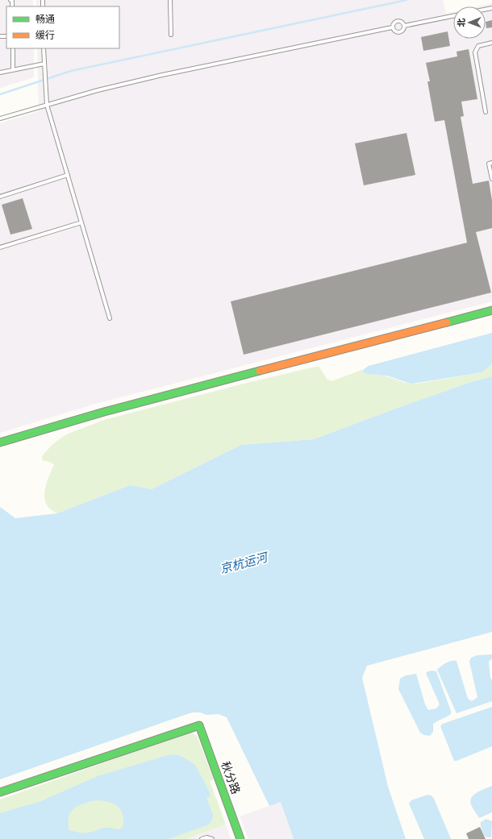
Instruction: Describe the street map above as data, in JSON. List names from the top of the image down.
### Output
{
  "streets": {
    "street": ["秋分路"]
  },
  "water": ["京杭运河"],
  "legend": ["畅通", "缓行"],
  "north": "left"
}
